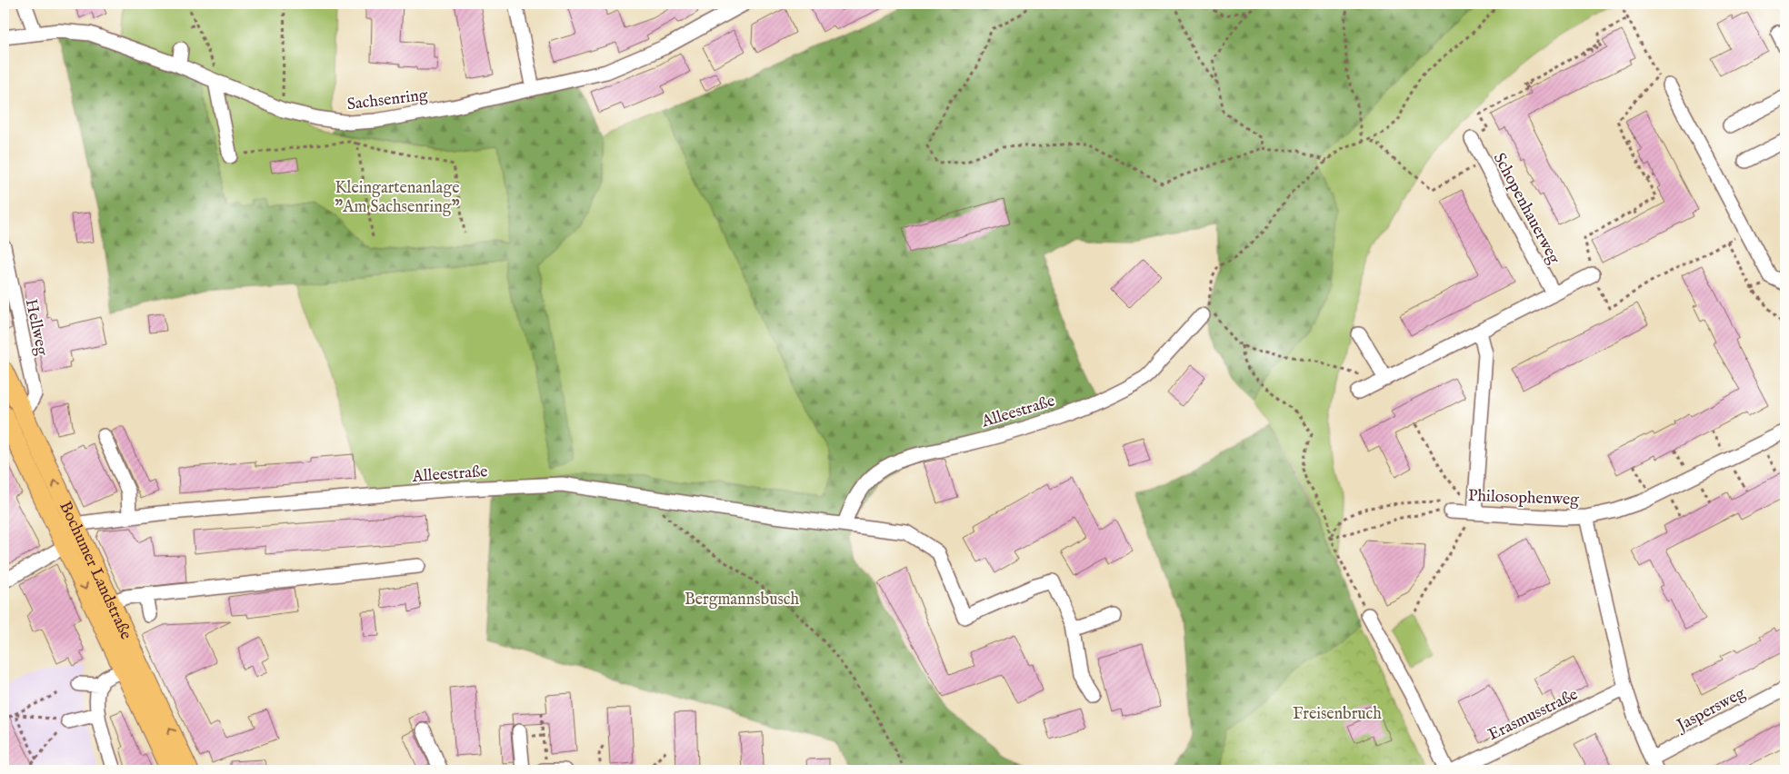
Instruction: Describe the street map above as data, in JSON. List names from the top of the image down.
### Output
{
  "streets": {
    "main road": ["Bochumer Landstraße"],
    "street": [
      "Sachsenring",
      "Schopenhauerweg",
      "Hellweg",
      "Alleestraße",
      "Philosophenweg",
      "Jaspersweg",
      "Erasmusstraße"
    ]
  },
  "crossings": [
    ["Hellweg", "Bochumer Landstraße"],
    ["Alleestraße", "Bochumer Landstraße"]
  ],
  "parks": ["Kleingartenanlage \"Am Sachsenring\"", "Bergmannsbusch", "Freisenbruch"]
}
